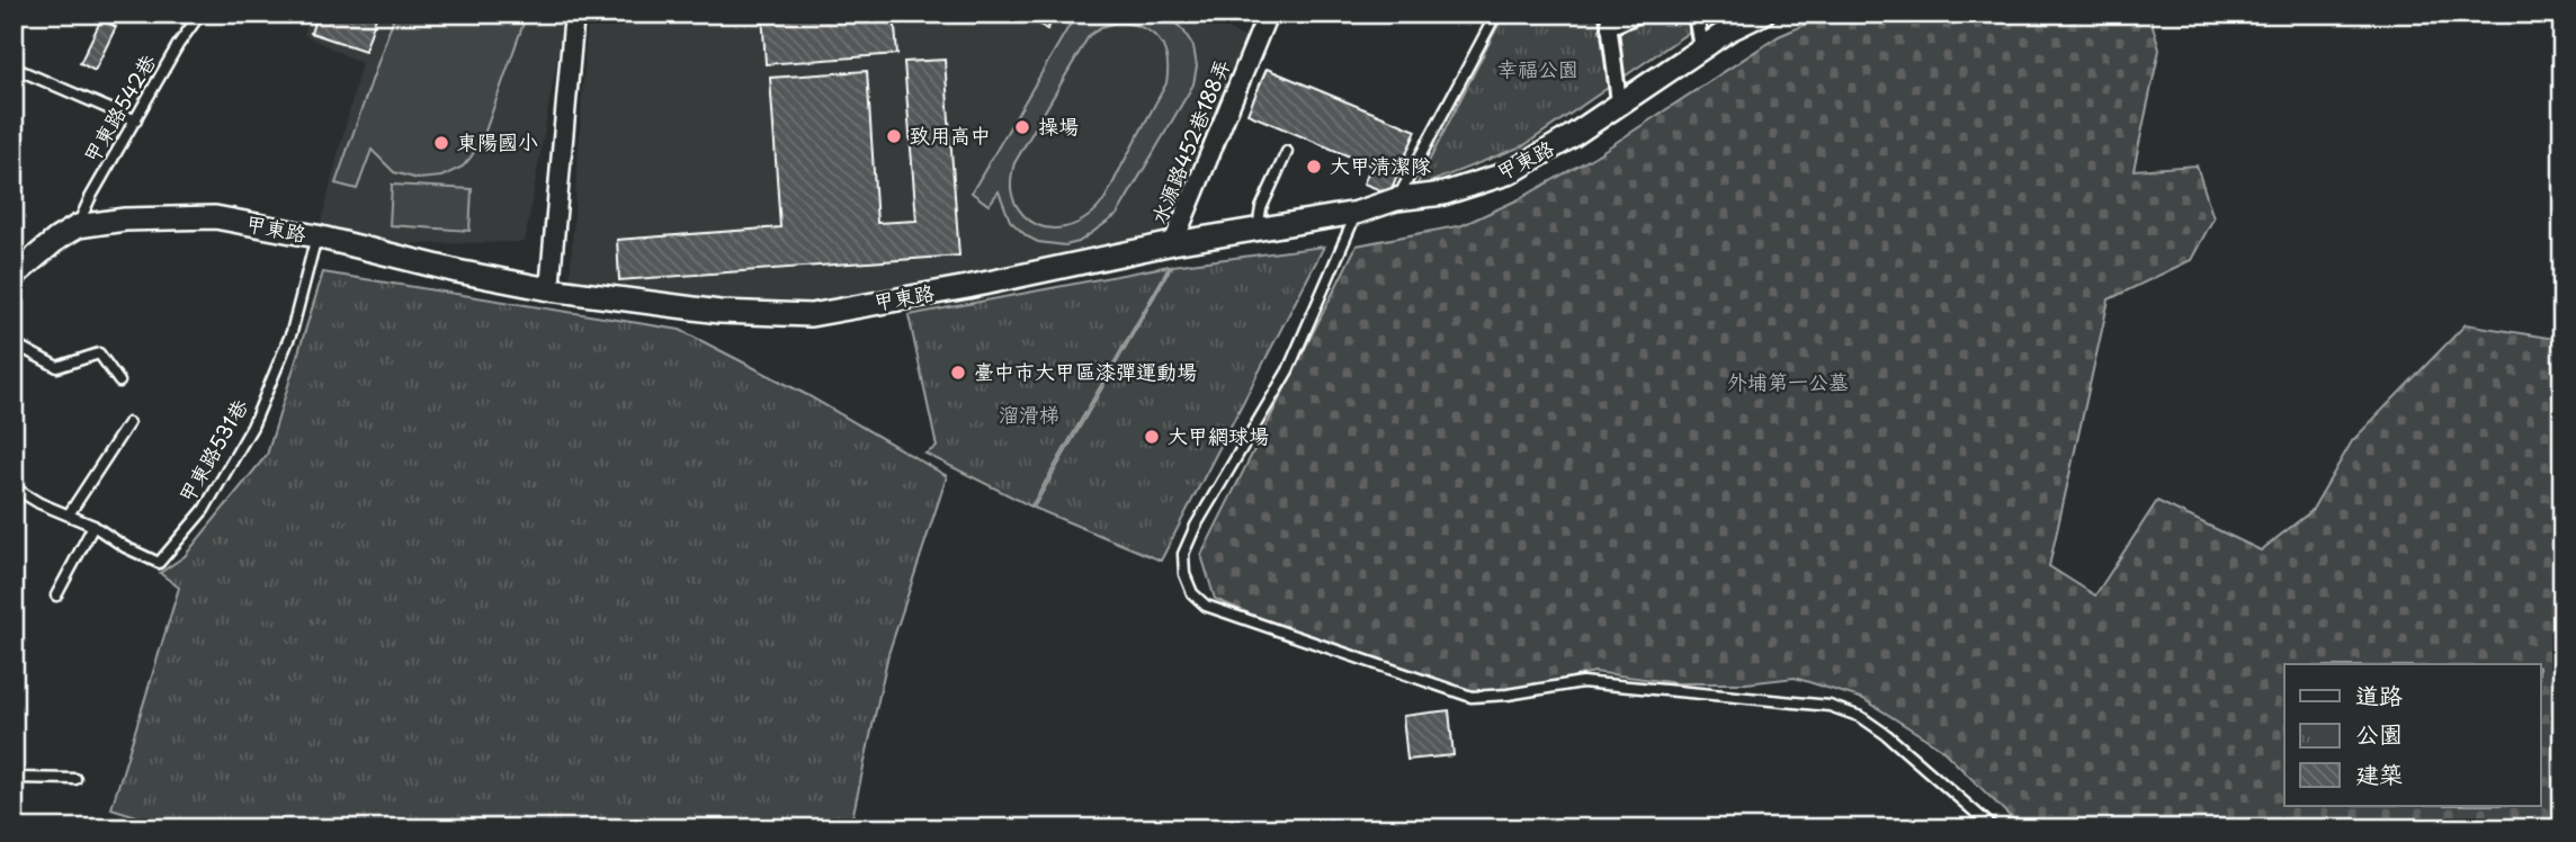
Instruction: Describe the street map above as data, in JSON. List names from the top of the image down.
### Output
{
  "streets": {
    "street": ["水源路452巷188弄", "甲東路"],
    "lane": ["甲東路542巷", "甲東路531巷"]
  },
  "crossings": [
    ["甲東路542巷", "甲東路"],
    ["水源路452巷188弄", "甲東路"],
    ["甲東路", "甲東路531巷"]
  ],
  "parks": ["幸福公園", "外埔第一公墓", "溜滑梯"],
  "places": [
    "操場",
    "致用高中",
    "東陽國小",
    "大甲清潔隊",
    "臺中市大甲區漆彈運動場",
    "大甲網球場"
  ],
  "legend": ["道路", "公園", "建築"]
}
